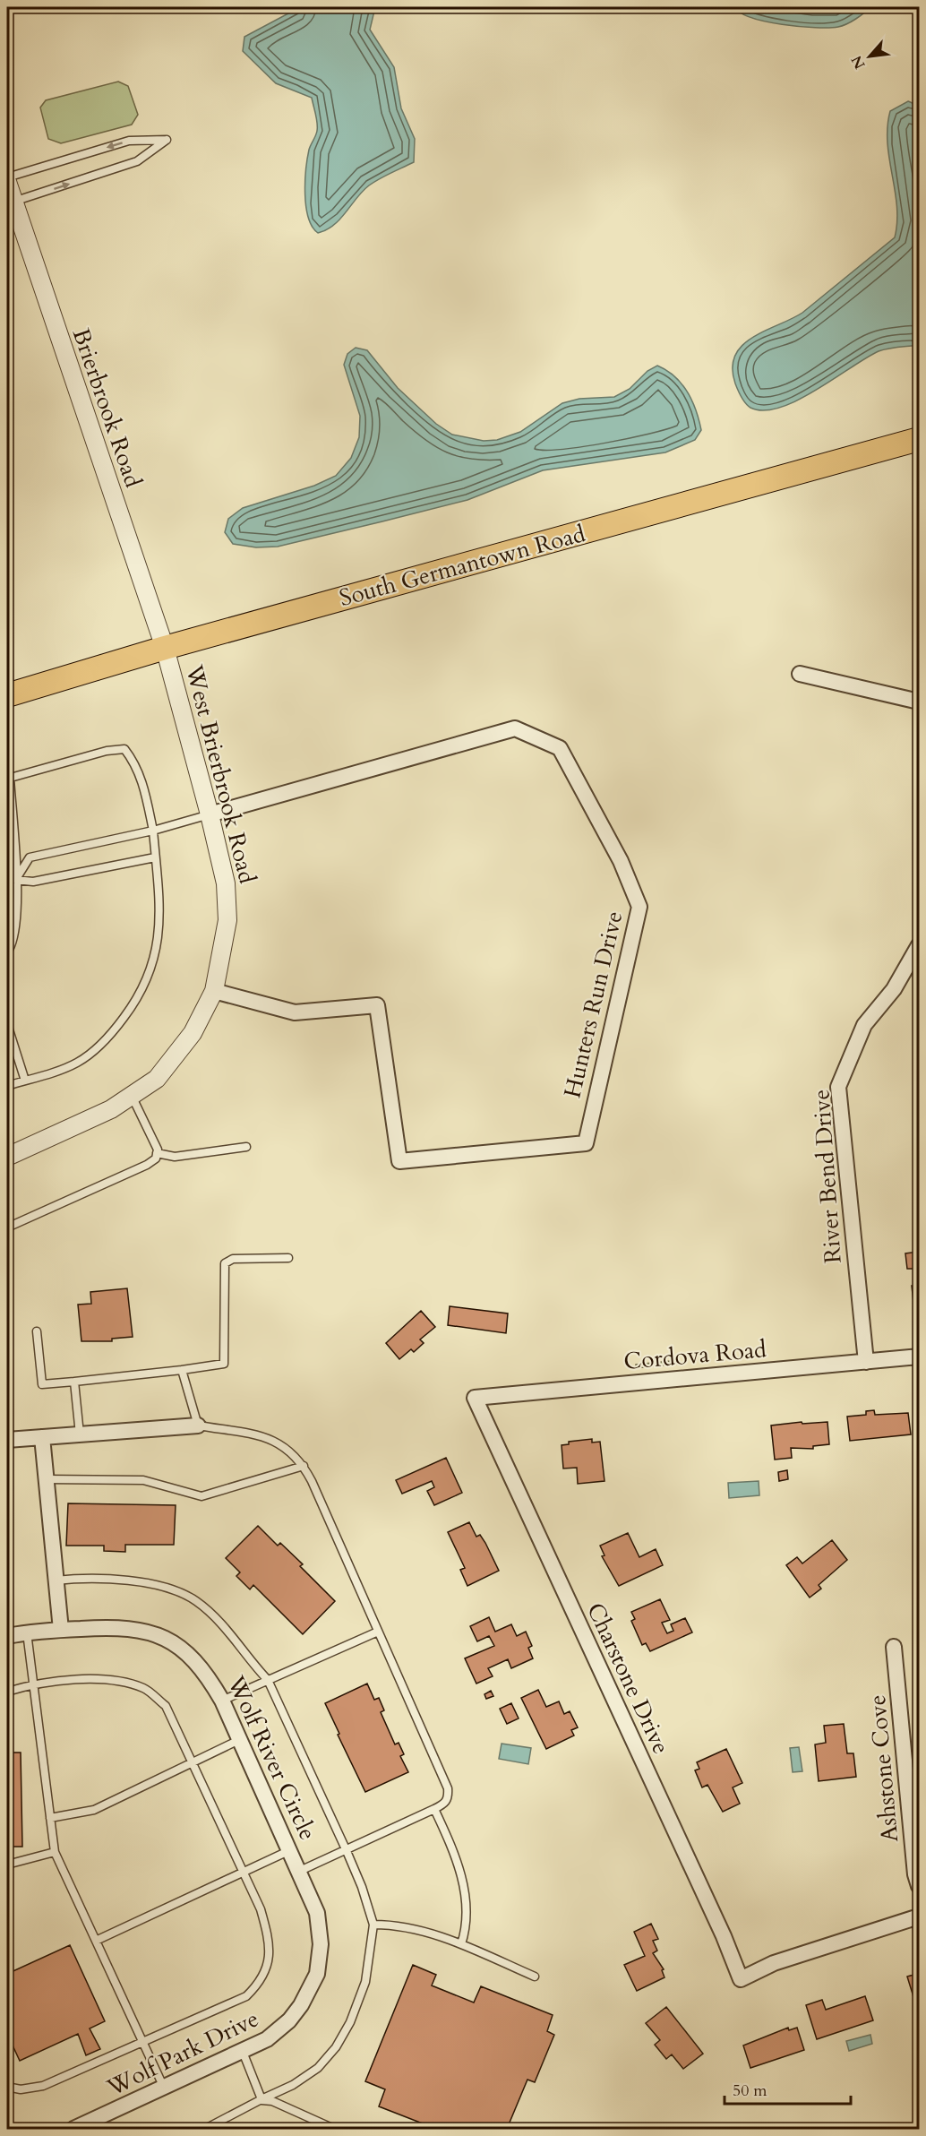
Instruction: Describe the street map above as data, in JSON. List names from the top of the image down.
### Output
{
  "streets": {
    "main road": ["South Germantown Road"],
    "street": [
      "Brierbrook Road",
      "West Brierbrook Road",
      "Hunters Run Drive",
      "River Bend Drive",
      "Cordova Road",
      "Charstone Drive",
      "Wolf River Circle",
      "Ashstone Cove",
      "Wolf Park Drive"
    ]
  },
  "crossings": [
    ["Brierbrook Road", "South Germantown Road"],
    ["Brierbrook Road", "West Brierbrook Road"],
    ["South Germantown Road", "West Brierbrook Road"],
    ["West Brierbrook Road", "Hunters Run Drive"],
    ["River Bend Drive", "Cordova Road"],
    ["Cordova Road", "Charstone Drive"],
    ["Wolf River Circle", "Wolf Park Drive"]
  ],
  "scale_bar": "50 m",
  "north": "bottom left"
}
